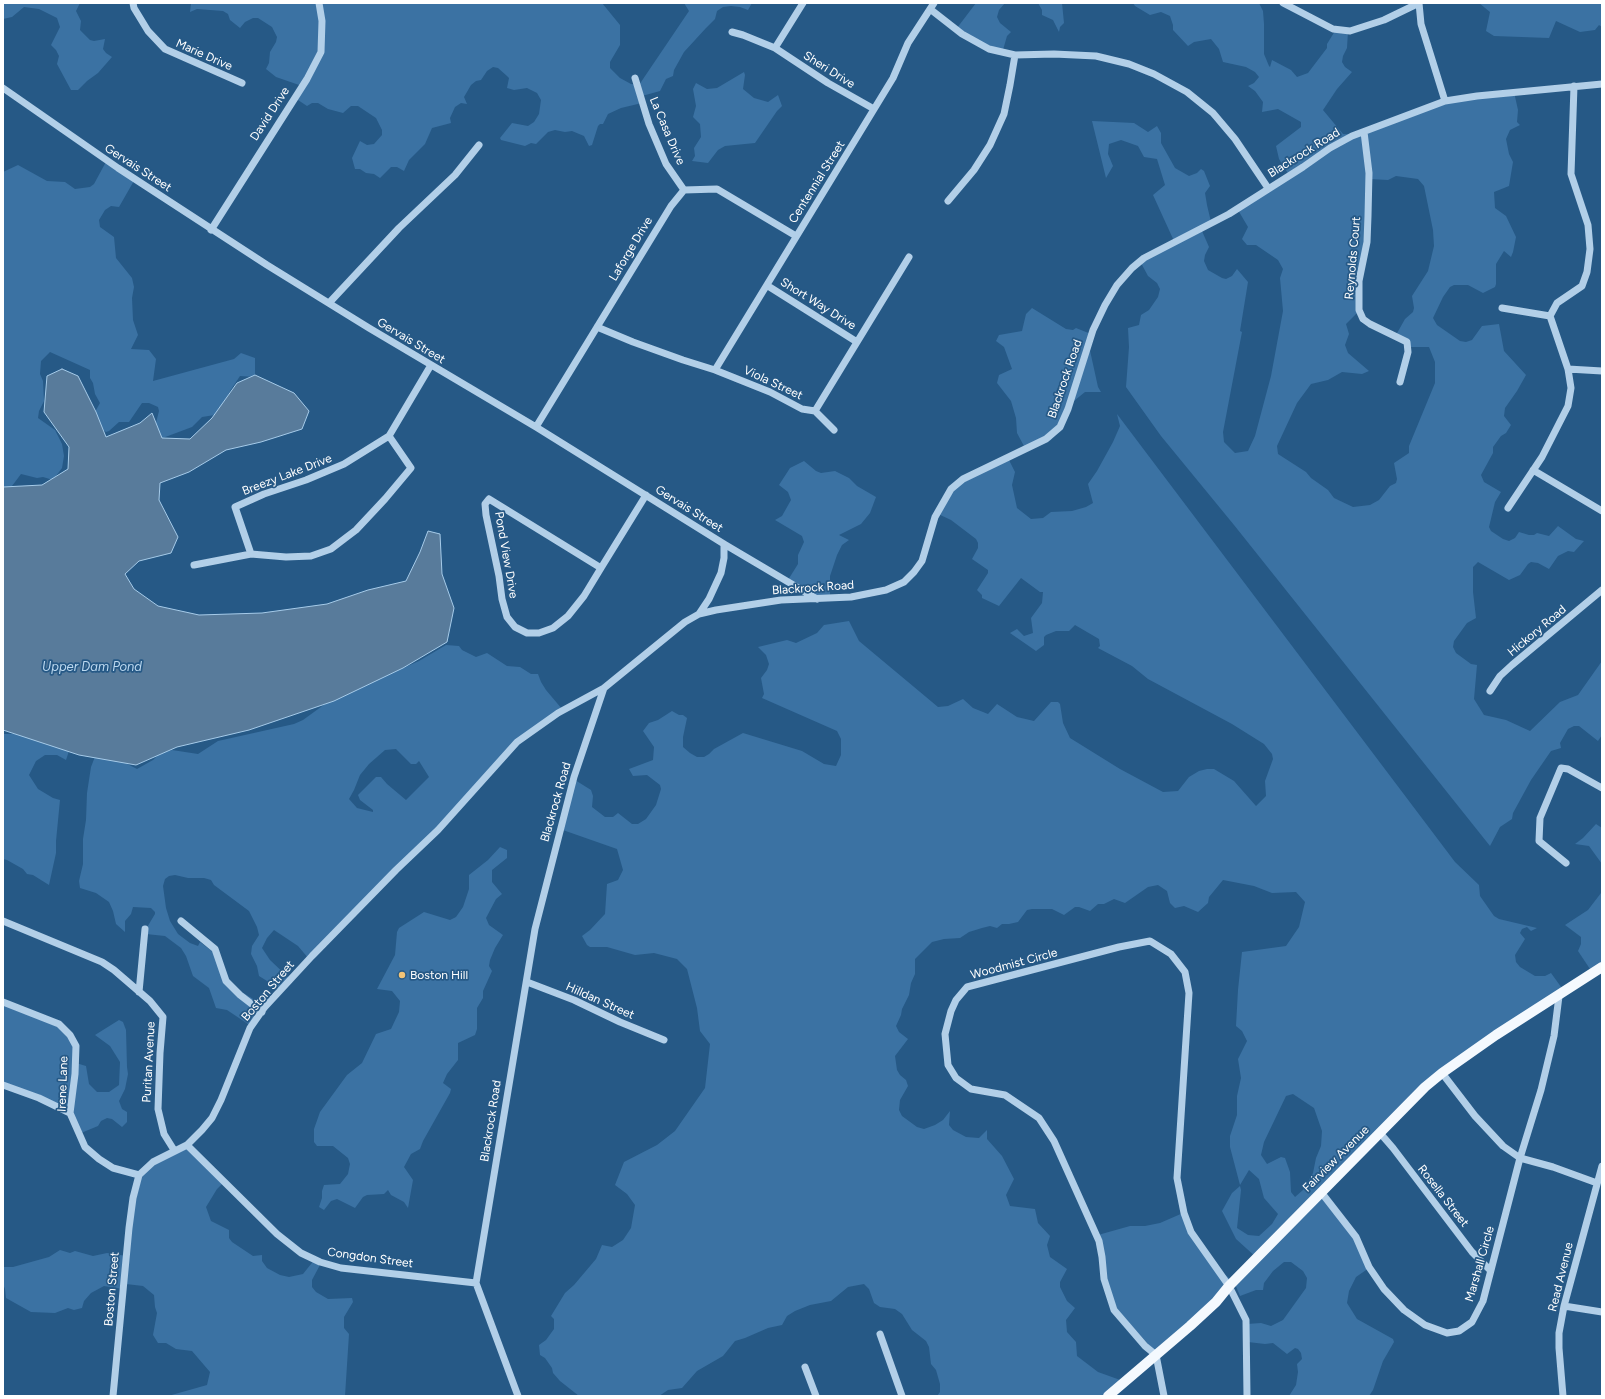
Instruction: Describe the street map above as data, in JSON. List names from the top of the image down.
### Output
{
  "streets": {
    "main road": ["Fairview Avenue"],
    "street": [
      "Marie Drive",
      "Sheri Drive",
      "David Drive",
      "La Casa Drive",
      "Blackrock Road",
      "Gervais Street",
      "Centennial Street",
      "Laforge Drive",
      "Reynolds Court",
      "Short Way Drive",
      "Viola Street",
      "Breezy Lake Drive",
      "Pond View Drive",
      "Hickory Road",
      "Woodmist Circle",
      "Boston Street",
      "Hilldan Street",
      "Puritan Avenue",
      "Irene Lane",
      "Rosella Street",
      "Congdon Street",
      "Marshall Circle",
      "Read Avenue"
    ]
  },
  "crossings": [
    ["Sheri Drive", "Centennial Street"],
    ["David Drive", "Gervais Street"],
    ["La Casa Drive", "Laforge Drive"],
    ["Blackrock Road", "Gervais Street"],
    ["Blackrock Road", "Reynolds Court"],
    ["Blackrock Road", "Boston Street"],
    ["Blackrock Road", "Hilldan Street"],
    ["Blackrock Road", "Congdon Street"],
    ["Gervais Street", "Laforge Drive"],
    ["Gervais Street", "Breezy Lake Drive"],
    ["Gervais Street", "Pond View Drive"],
    ["Centennial Street", "Short Way Drive"],
    ["Centennial Street", "Viola Street"],
    ["Laforge Drive", "Viola Street"],
    ["Woodmist Circle", "Fairview Avenue"],
    ["Boston Street", "Puritan Avenue"],
    ["Boston Street", "Irene Lane"],
    ["Boston Street", "Congdon Street"],
    ["Fairview Avenue", "Rosella Street"],
    ["Fairview Avenue", "Marshall Circle"],
    ["Rosella Street", "Marshall Circle"]
  ],
  "water": ["Upper Dam Pond"],
  "places": ["Boston Hill"]
}
